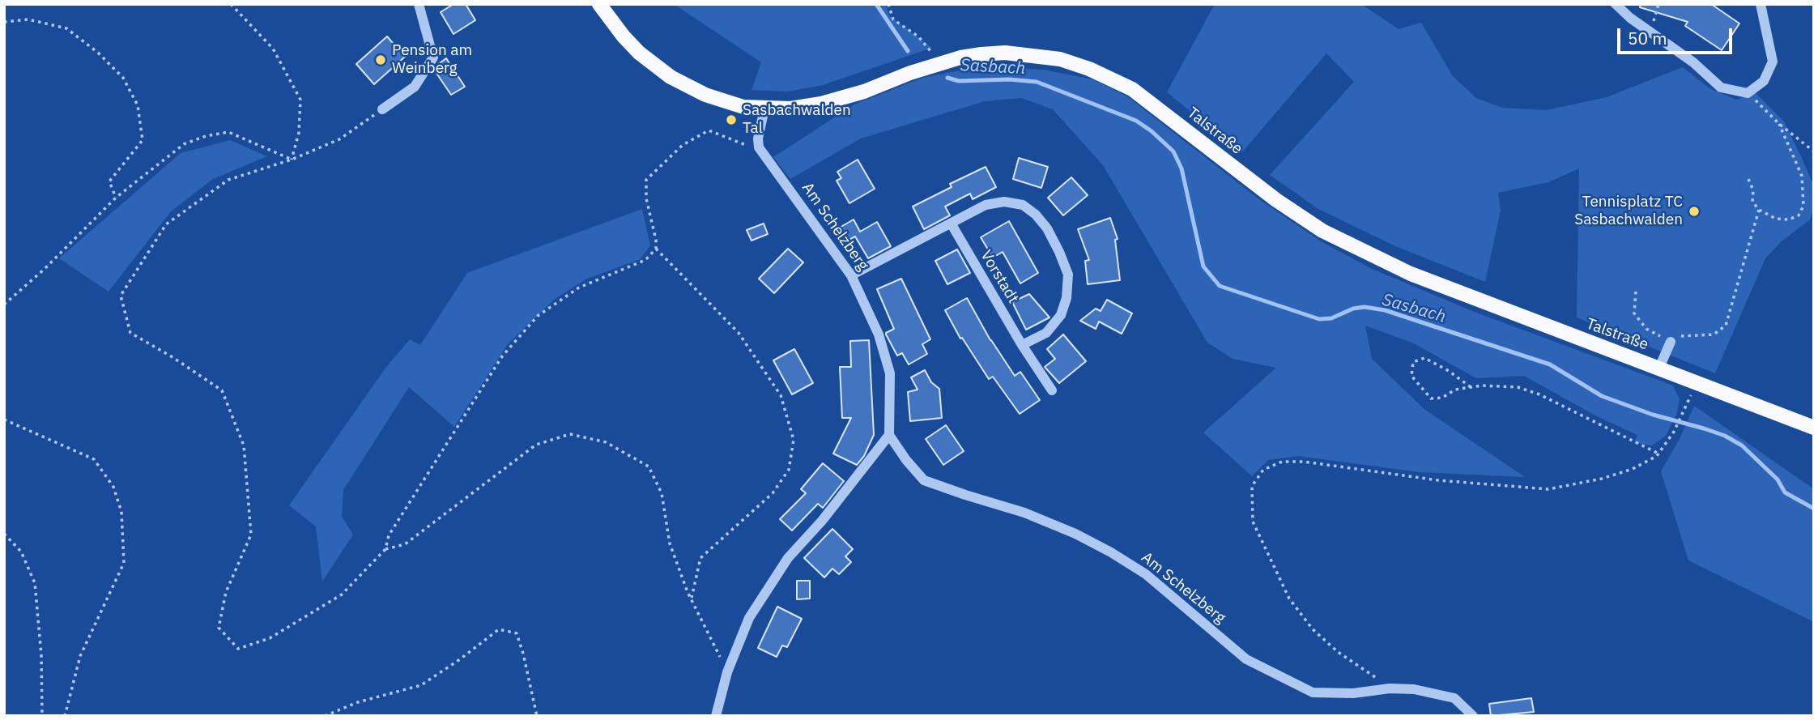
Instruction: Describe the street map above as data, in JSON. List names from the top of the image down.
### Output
{
  "streets": {
    "main road": ["Talstraße"],
    "street": ["Am Schelzberg", "Vorstadt"]
  },
  "water": ["Sasbach"],
  "places": ["Pension am Weinberg", "Sasbachwalden Tal", "Tennisplatz TC Sasbachwalden"],
  "scale_bar": "50 m"
}
